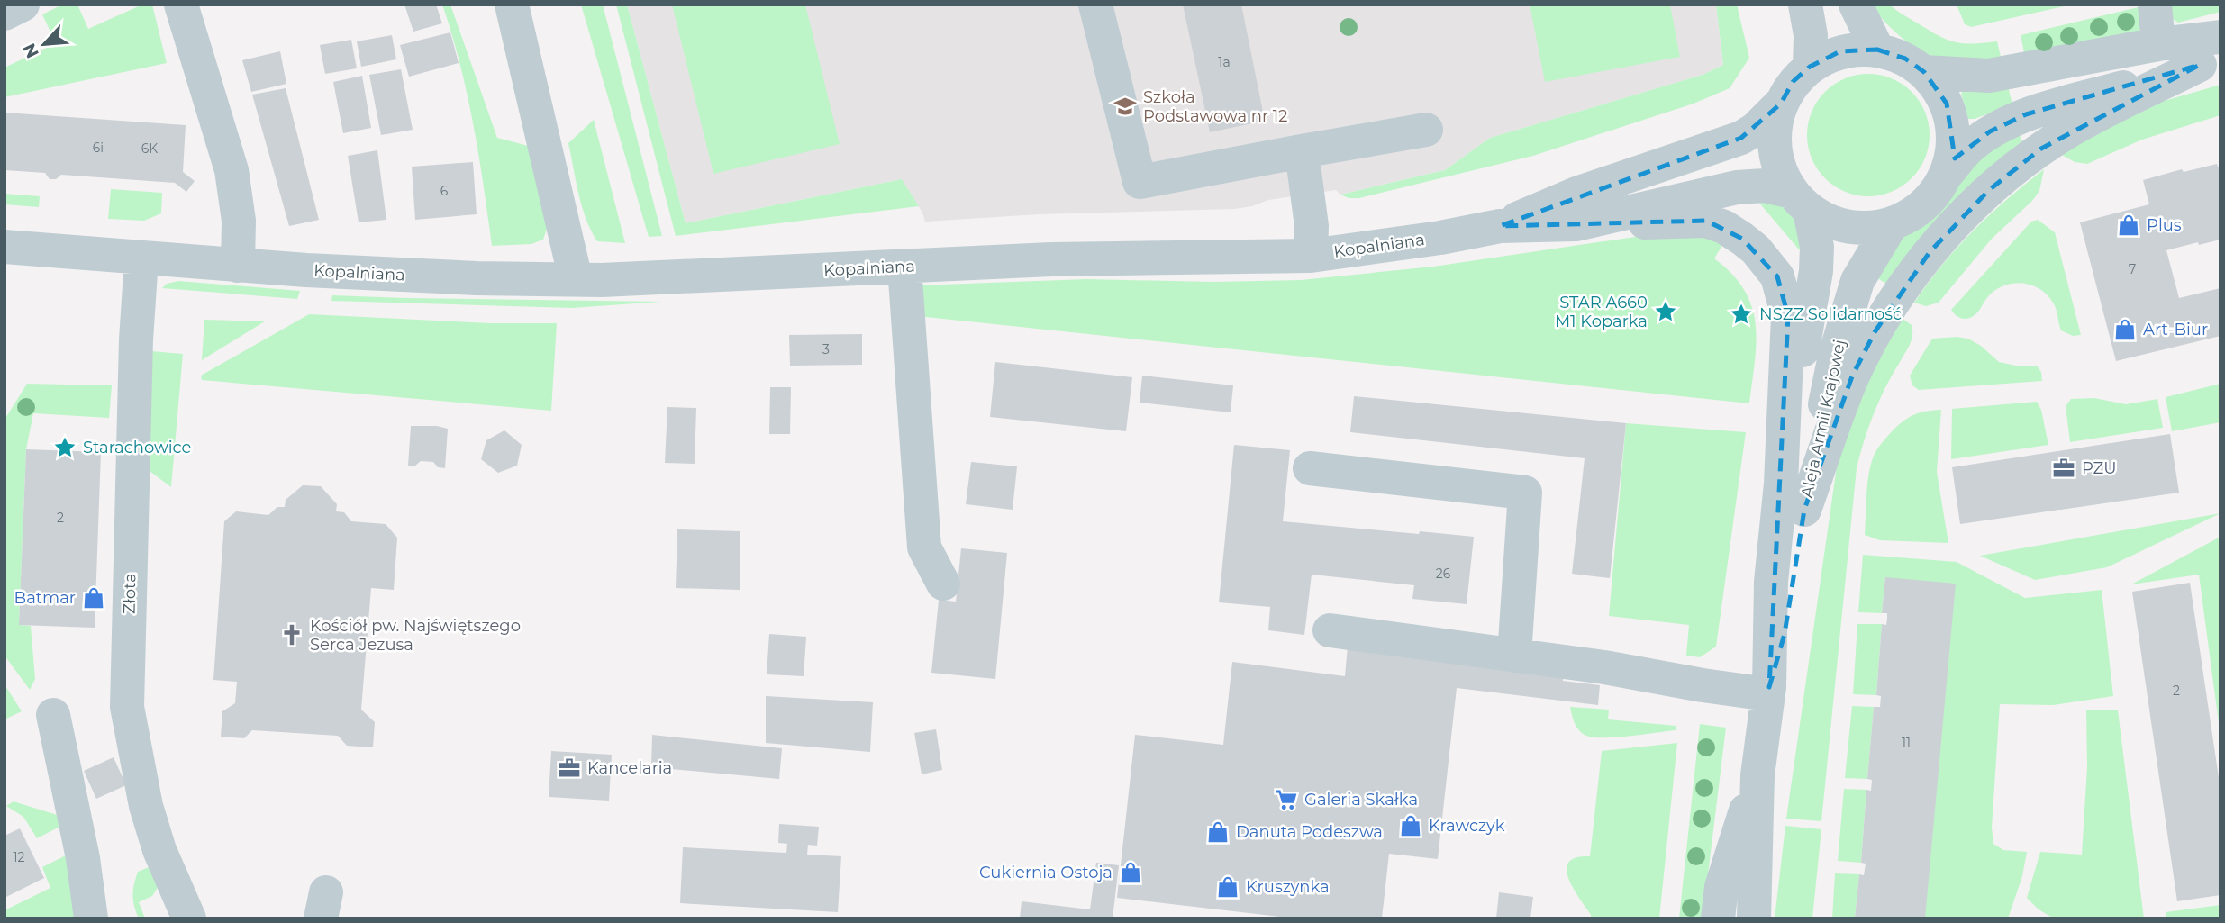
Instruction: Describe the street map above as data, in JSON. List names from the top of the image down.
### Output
{
  "streets": {
    "street": ["Kopalniana", "Aleja Armii Krajowej", "Złota"]
  },
  "crossings": [
    ["Kopalniana", "Aleja Armii Krajowej"],
    ["Kopalniana", "Złota"]
  ],
  "places": {
    "school or university": ["Szkoła Podstawowa nr 12"],
    "shop": [
      "Plus",
      "Art-Biur",
      "Batmar",
      "Krawczyk",
      "Danuta Podeszwa",
      "Cukiernia Ostoja",
      "Kruszynka"
    ],
    "place": ["STAR A660 M1 Koparka", "NSZZ Solidarność", "Starachowice"],
    "office": ["PZU", "Kancelaria"],
    "church": ["Kościół pw. Najświętszego Serca Jezusa"],
    "supermarket": ["Galeria Skałka"]
  },
  "house_numbers": [
    "1a",
    "6i",
    "6K",
    "6",
    "7",
    "3",
    "2",
    "26",
    "2",
    "11",
    "12"
  ],
  "north": "bottom left"
}
